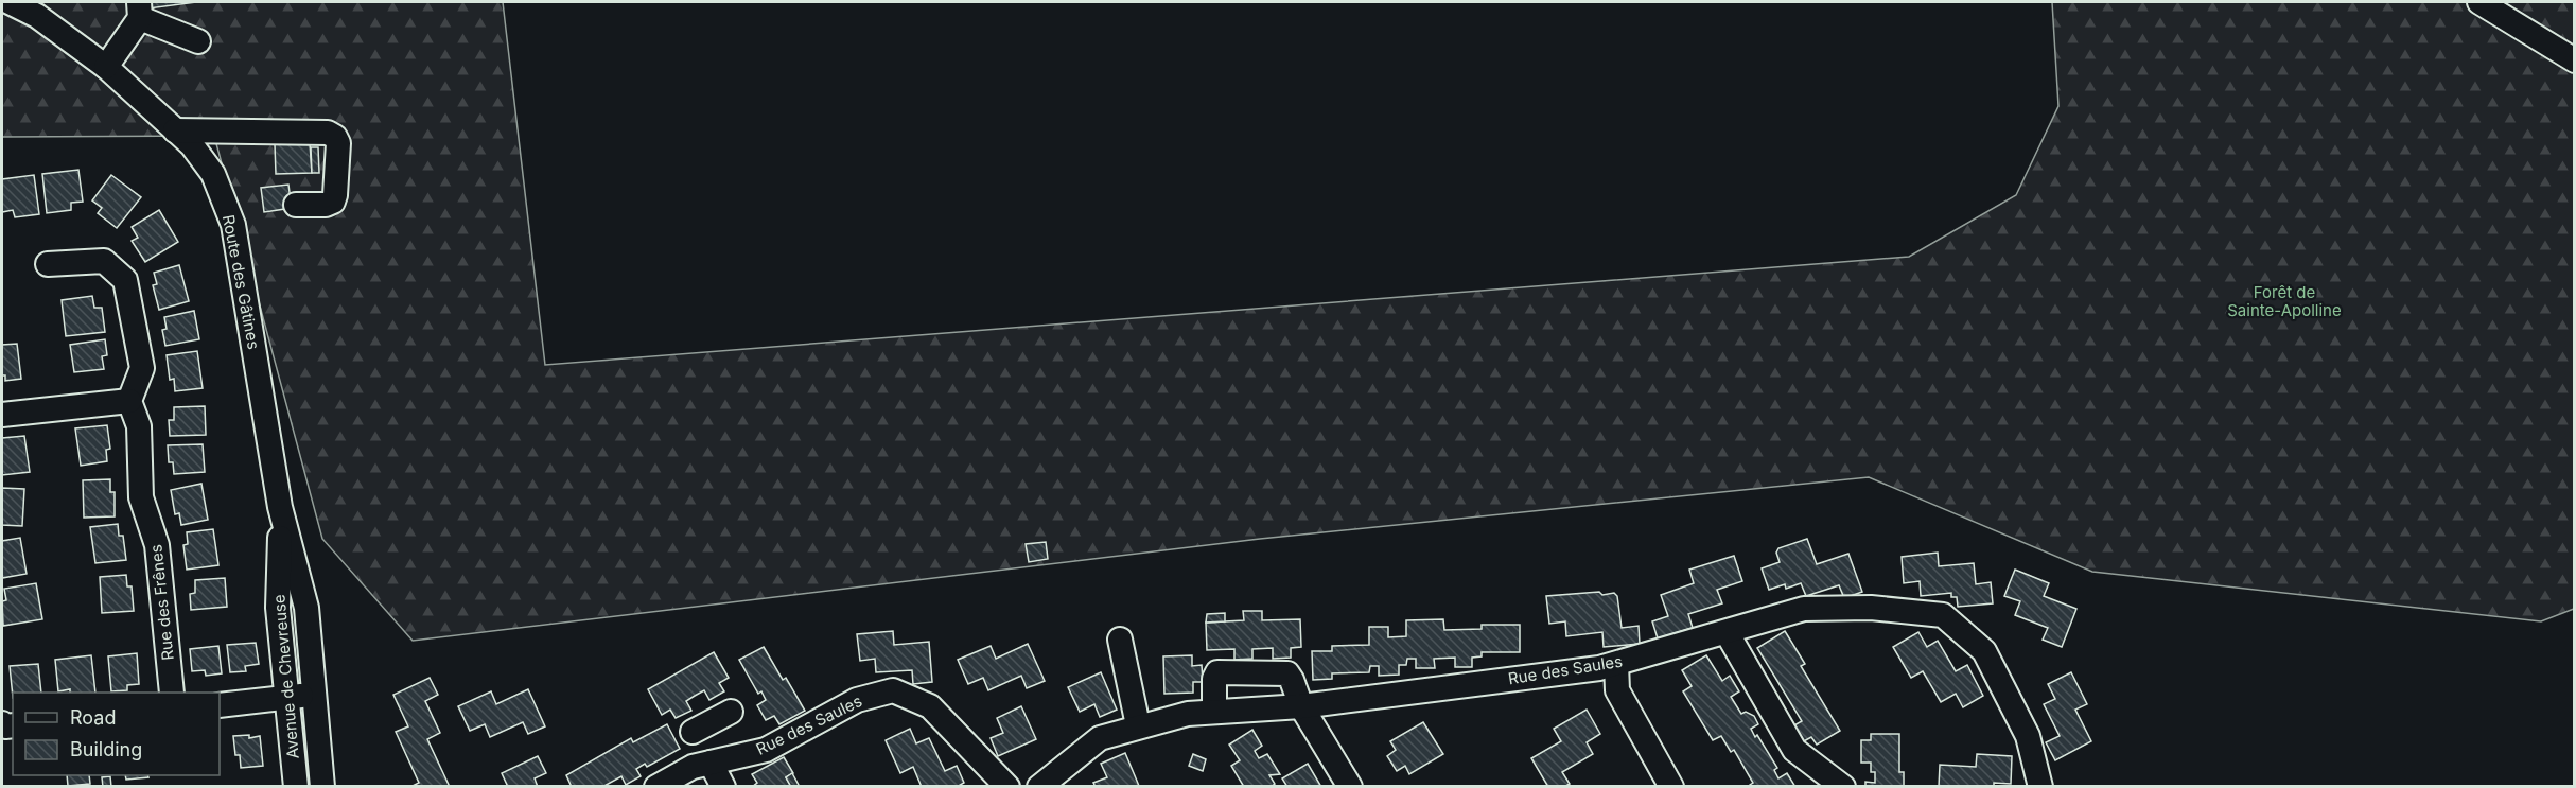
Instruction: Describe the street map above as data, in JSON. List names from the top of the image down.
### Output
{
  "streets": {
    "street": [
      "Route des Gâtines",
      "Rue des Frênes",
      "Rue des Saules",
      "Avenue de Chevreuse"
    ]
  },
  "crossings": [
    ["Route des Gâtines", "Avenue de Chevreuse"]
  ],
  "parks": ["Forêt de Sainte-Apolline"],
  "legend": ["Road", "Building"]
}
